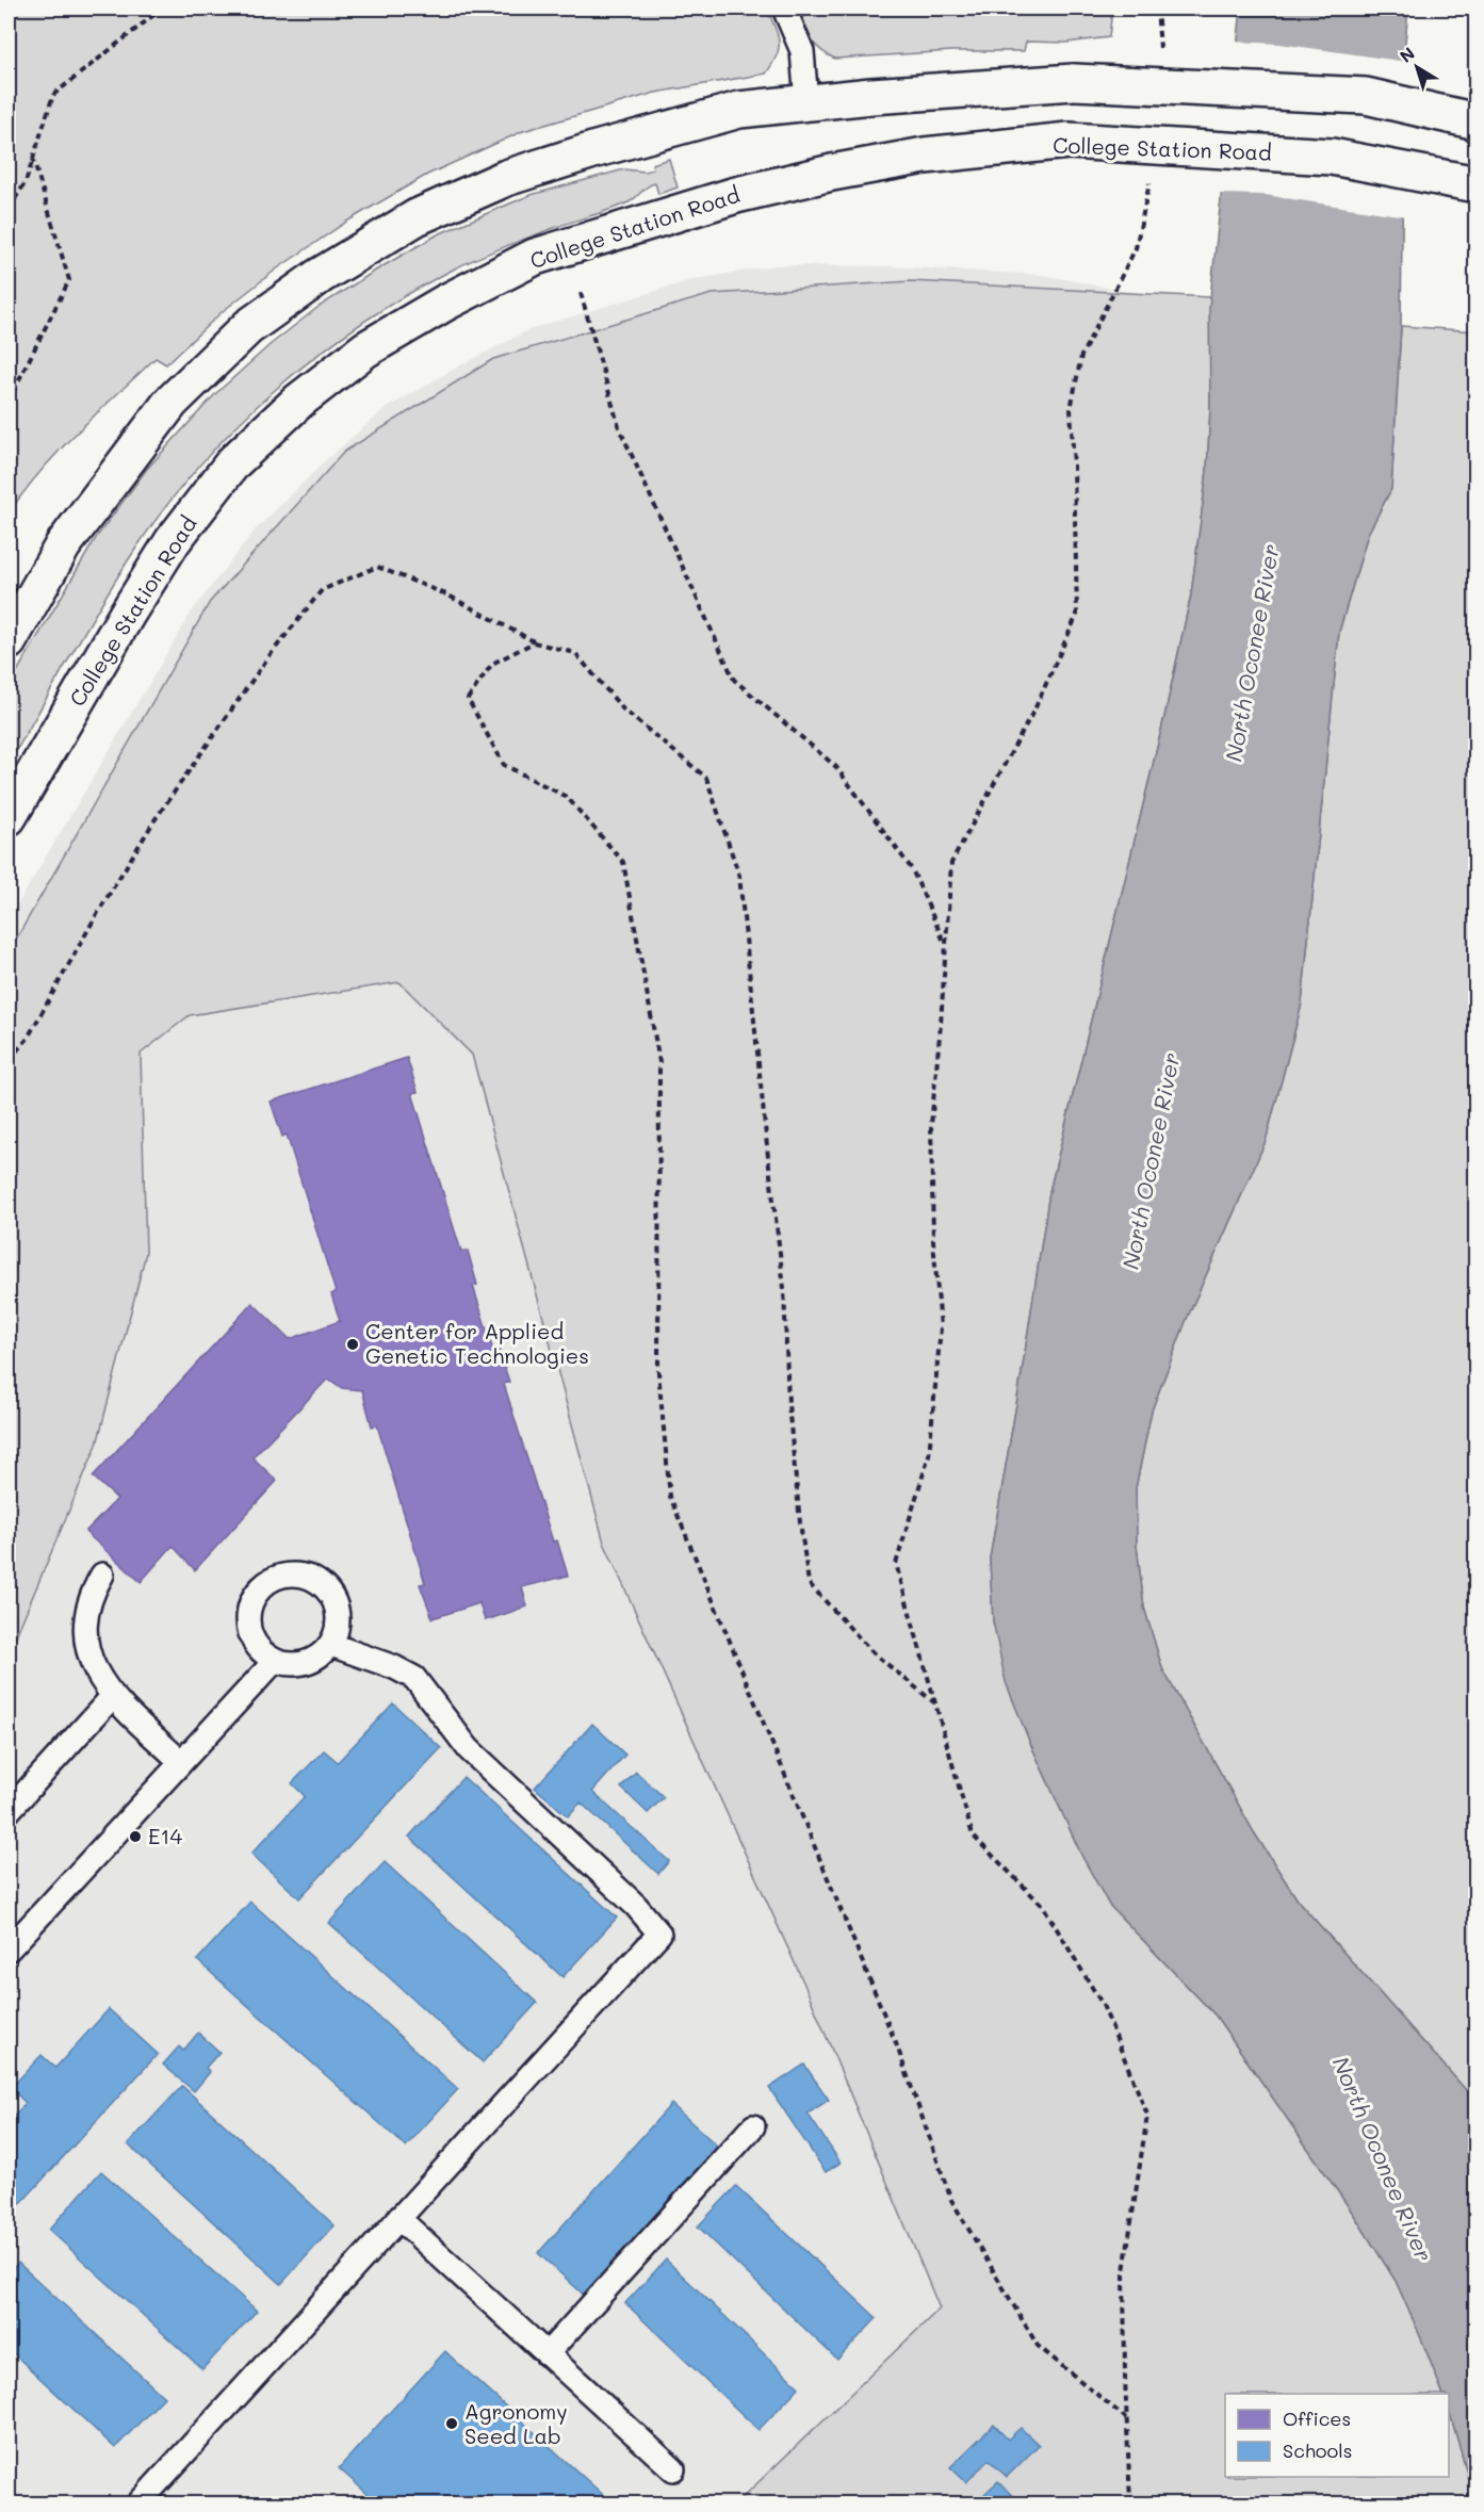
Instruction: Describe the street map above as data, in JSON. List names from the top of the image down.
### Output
{
  "streets": {
    "main road": ["College Station Road"]
  },
  "water": ["North Oconee River"],
  "places": ["Center for Applied Genetic Technologies", "E14", "Agronomy Seed Lab"],
  "legend": ["Offices", "Schools"],
  "north": "top left"
}
